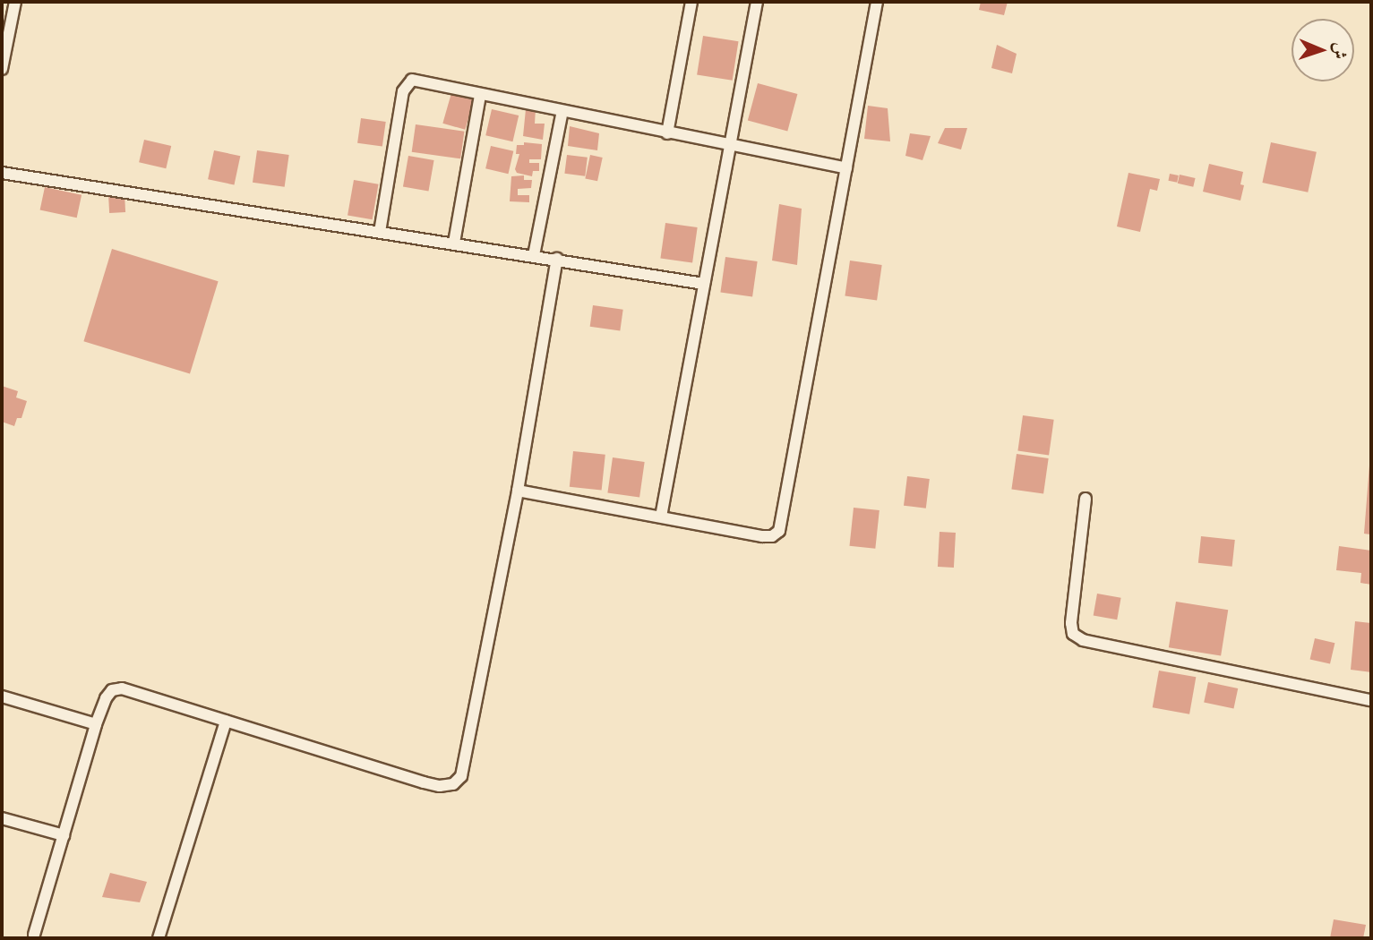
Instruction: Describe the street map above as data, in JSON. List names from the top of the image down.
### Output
{
  "north": "right"
}
